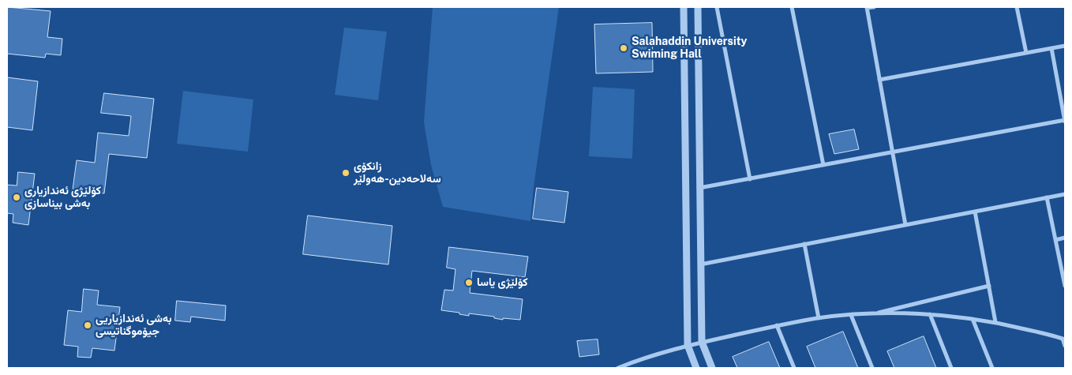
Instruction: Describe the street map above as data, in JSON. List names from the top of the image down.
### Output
{
  "places": [
    "Salahaddin University Swiming Hall",
    "زانکۆی سەلاحەدین-هەولێر",
    "کۆلێژی ئەندازیاری بەشی بیناسازی",
    "کۆلێژی یاسا",
    "بەشی ئەندازیاریی جیۆموگناتیسی"
  ]
}
